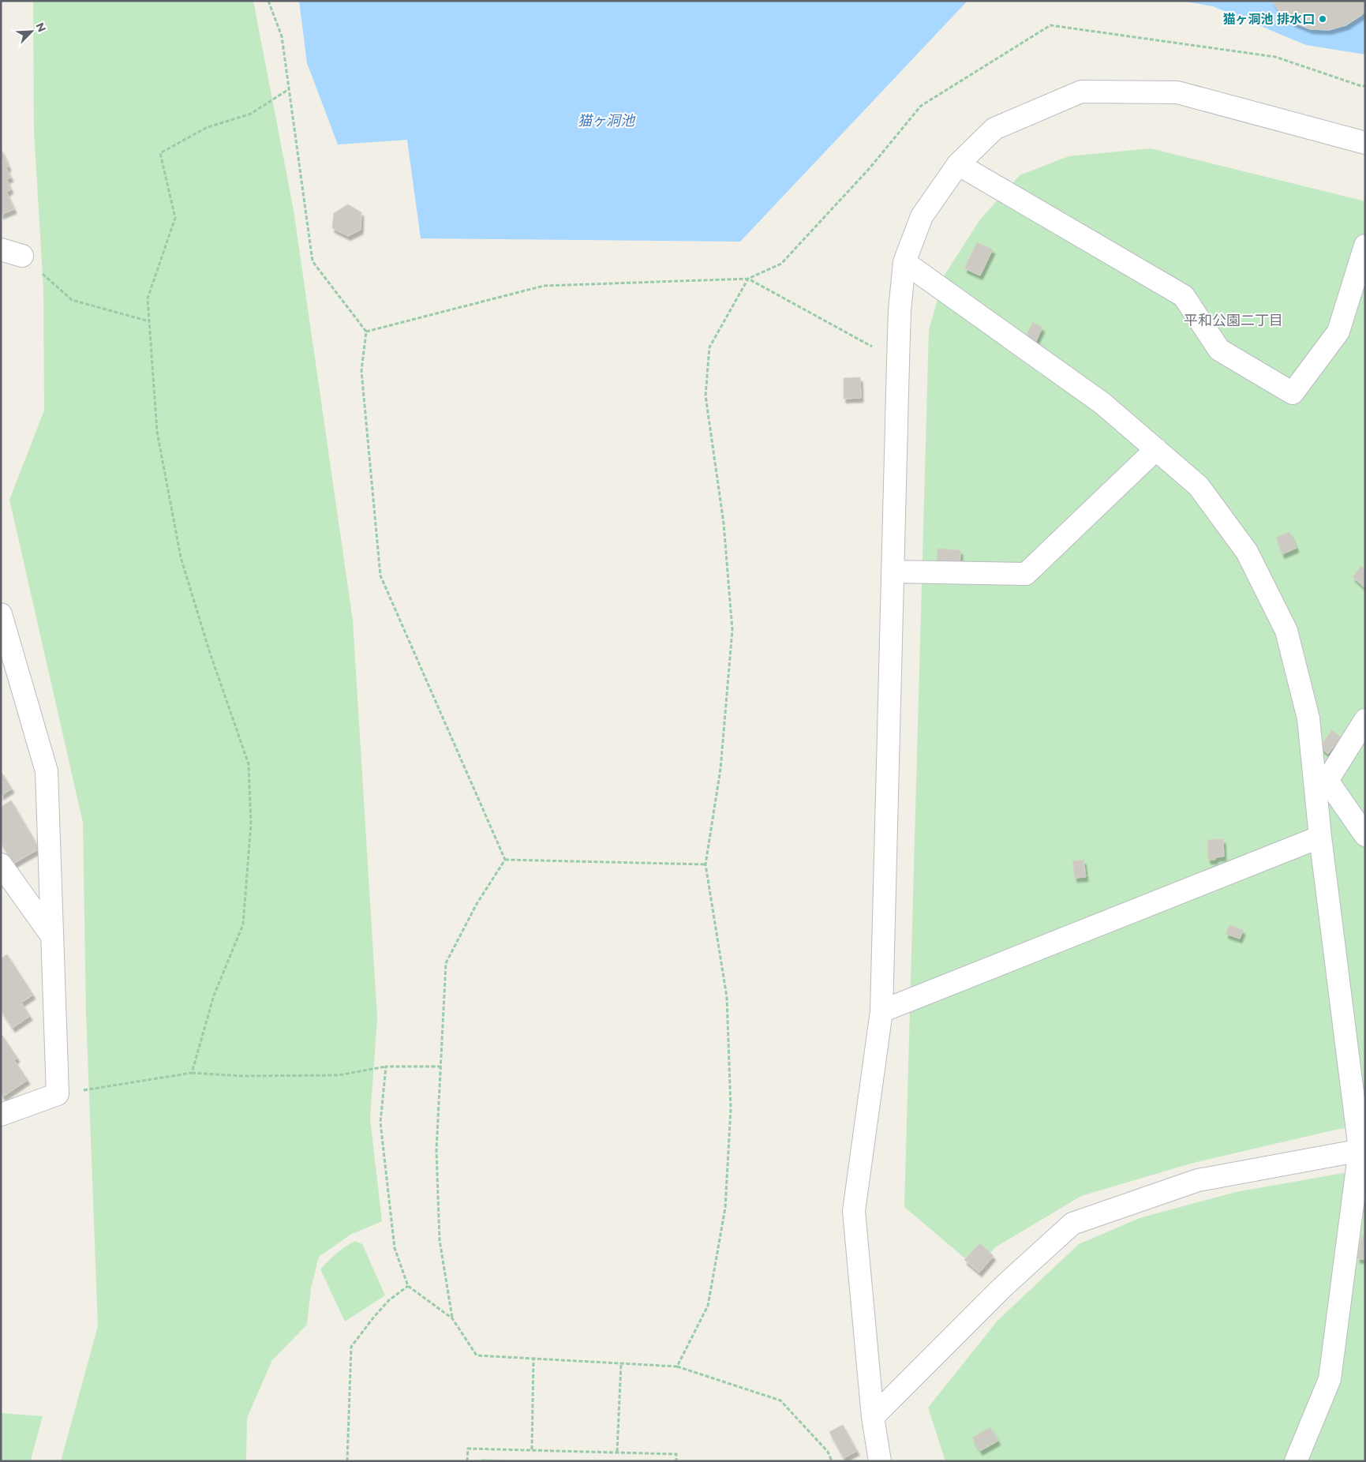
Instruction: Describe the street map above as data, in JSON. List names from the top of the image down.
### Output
{
  "districts": ["平和公園二丁目"],
  "water": ["猫ヶ洞池"],
  "places": ["猫ヶ洞池 排水口"],
  "north": "top right"
}
